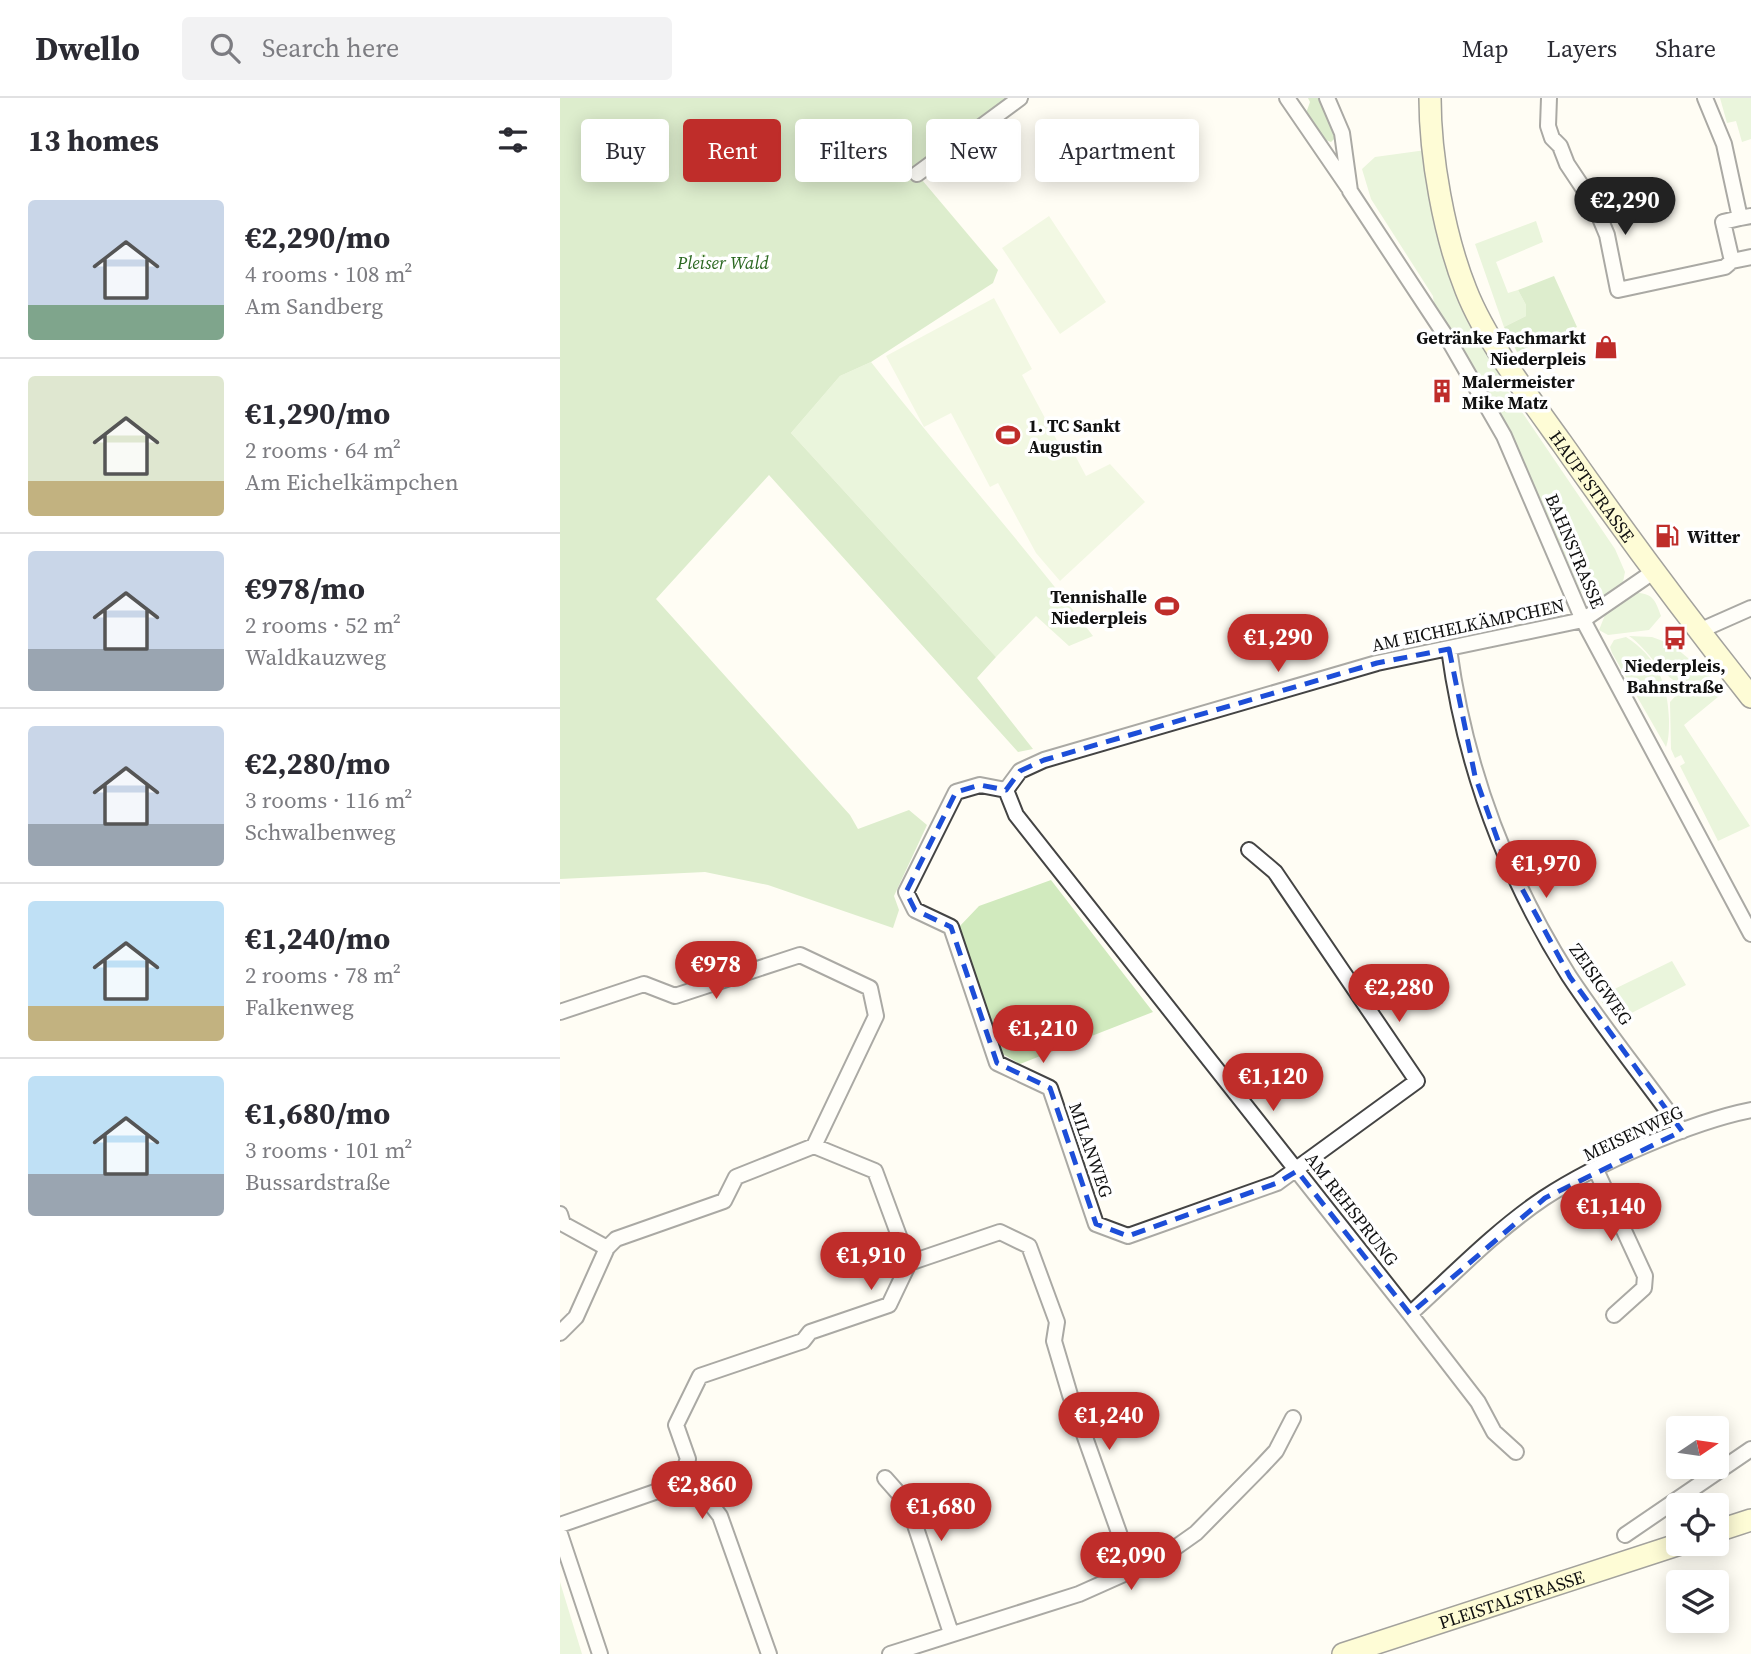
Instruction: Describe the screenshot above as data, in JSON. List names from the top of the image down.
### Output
{
  "streets": {
    "main road": ["HAUPTSTRASSE", "PLEISTALSTRASSE"],
    "street": [
      "BAHNSTRASSE",
      "AM EICHELKÄMPCHEN",
      "ZEISIGWEG",
      "MEISENWEG",
      "MILANWEG",
      "AM REHSPRUNG"
    ]
  },
  "crossings": [
    ["HAUPTSTRASSE", "AM EICHELKÄMPCHEN"],
    ["BAHNSTRASSE", "AM EICHELKÄMPCHEN"],
    ["AM EICHELKÄMPCHEN", "ZEISIGWEG"],
    ["AM EICHELKÄMPCHEN", "MILANWEG"],
    ["AM EICHELKÄMPCHEN", "AM REHSPRUNG"],
    ["ZEISIGWEG", "MEISENWEG"],
    ["MEISENWEG", "AM REHSPRUNG"],
    ["MILANWEG", "AM REHSPRUNG"]
  ],
  "parks": ["Pleiser Wald"],
  "places": {
    "shop": ["Getränke Fachmarkt Niederpleis"],
    "building": ["Malermeister Mike Matz"],
    "sports": ["1. TC Sankt Augustin", "Tennishalle Niederpleis"],
    "fuel station": ["Witter"],
    "bus stop": ["Niederpleis, Bahnstraße"]
  },
  "north": "right",
  "page": {
    "header": "Dwello",
    "search": "Search here",
    "nav": ["Map", "Layers", "Share"],
    "heading": "13 homes",
    "chip": [
      "Buy",
      "Rent",
      "Filters",
      "New",
      "Apartment"
    ],
    "price": [
      "€2,290",
      "€1,290",
      "€1,970",
      "€978",
      "€2,280",
      "€1,210",
      "€1,120",
      "€1,140",
      "€1,910",
      "€1,240",
      "€2,860",
      "€1,680",
      "€2,090"
    ],
    "list": [
      {
        "name": "€2,290/mo",
        "note": "4 rooms · 108 m² · Am Sandberg"
      },
      {
        "name": "€1,290/mo",
        "note": "2 rooms · 64 m² · Am Eichelkämpchen"
      },
      {
        "name": "€978/mo",
        "note": "2 rooms · 52 m² · Waldkauzweg"
      },
      {
        "name": "€2,280/mo",
        "note": "3 rooms · 116 m² · Schwalbenweg"
      },
      {
        "name": "€1,240/mo",
        "note": "2 rooms · 78 m² · Falkenweg"
      },
      {
        "name": "€1,680/mo",
        "note": "3 rooms · 101 m² · Bussardstraße"
      }
    ]
  }
}
